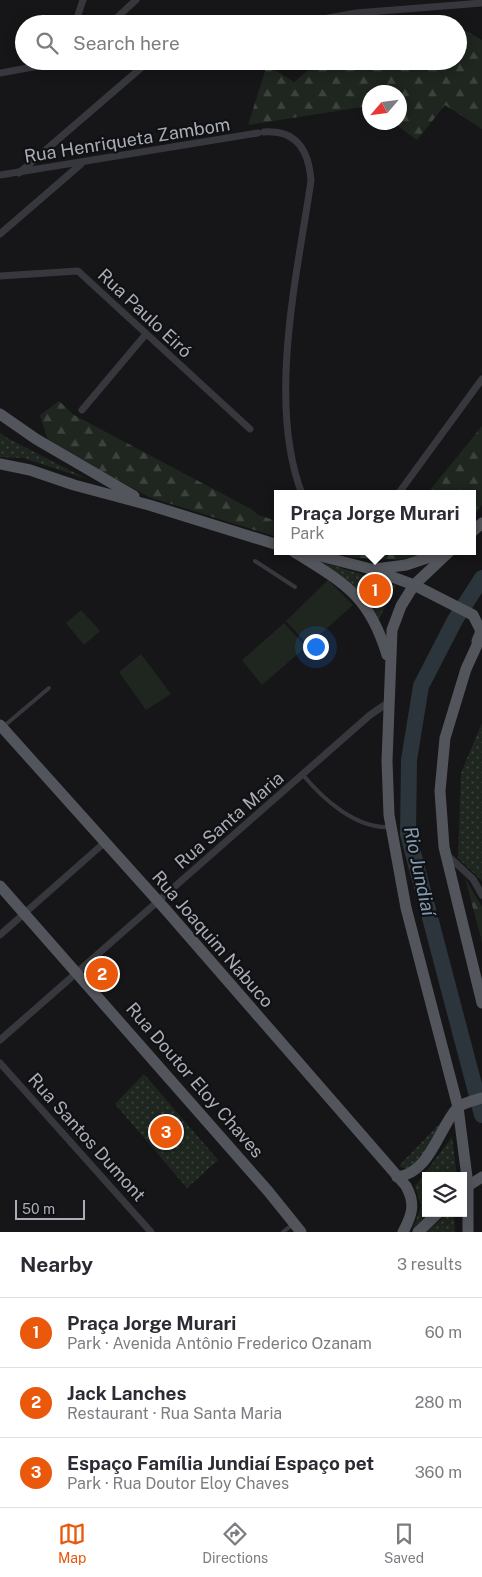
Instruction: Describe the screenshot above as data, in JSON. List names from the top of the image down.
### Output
{
  "streets": {
    "main road": ["Rua Joaquim Nabuco", "Rua Doutor Eloy Chaves"],
    "street": [
      "Rua Henriqueta Zambom",
      "Rua Paulo Eiró",
      "Rua Santa Maria",
      "Rua Santos Dumont"
    ]
  },
  "crossings": [
    ["Rua Santa Maria", "Rua Joaquim Nabuco"],
    ["Rua Santa Maria", "Rua Doutor Eloy Chaves"]
  ],
  "water": ["Rio Jundiaí"],
  "scale_bar": "50 m",
  "north": "bottom left",
  "page": {
    "search": "Search here",
    "popup": ["Praça Jorge Murari", "Park"],
    "pins": ["1", "2", "3"],
    "scale": "50 m",
    "heading": ["Nearby", "3 results"],
    "list": [
      {
        "mark": "1",
        "name": "Praça Jorge Murari",
        "note": "Park · Avenida Antônio Frederico Ozanam",
        "value": "60 m"
      },
      {
        "mark": "2",
        "name": "Jack Lanches",
        "note": "Restaurant · Rua Santa Maria",
        "value": "280 m"
      },
      {
        "mark": "3",
        "name": "Espaço Família Jundiaí Espaço pet",
        "note": "Park · Rua Doutor Eloy Chaves",
        "value": "360 m"
      }
    ],
    "nav": ["Map", "Directions", "Saved"]
  }
}
